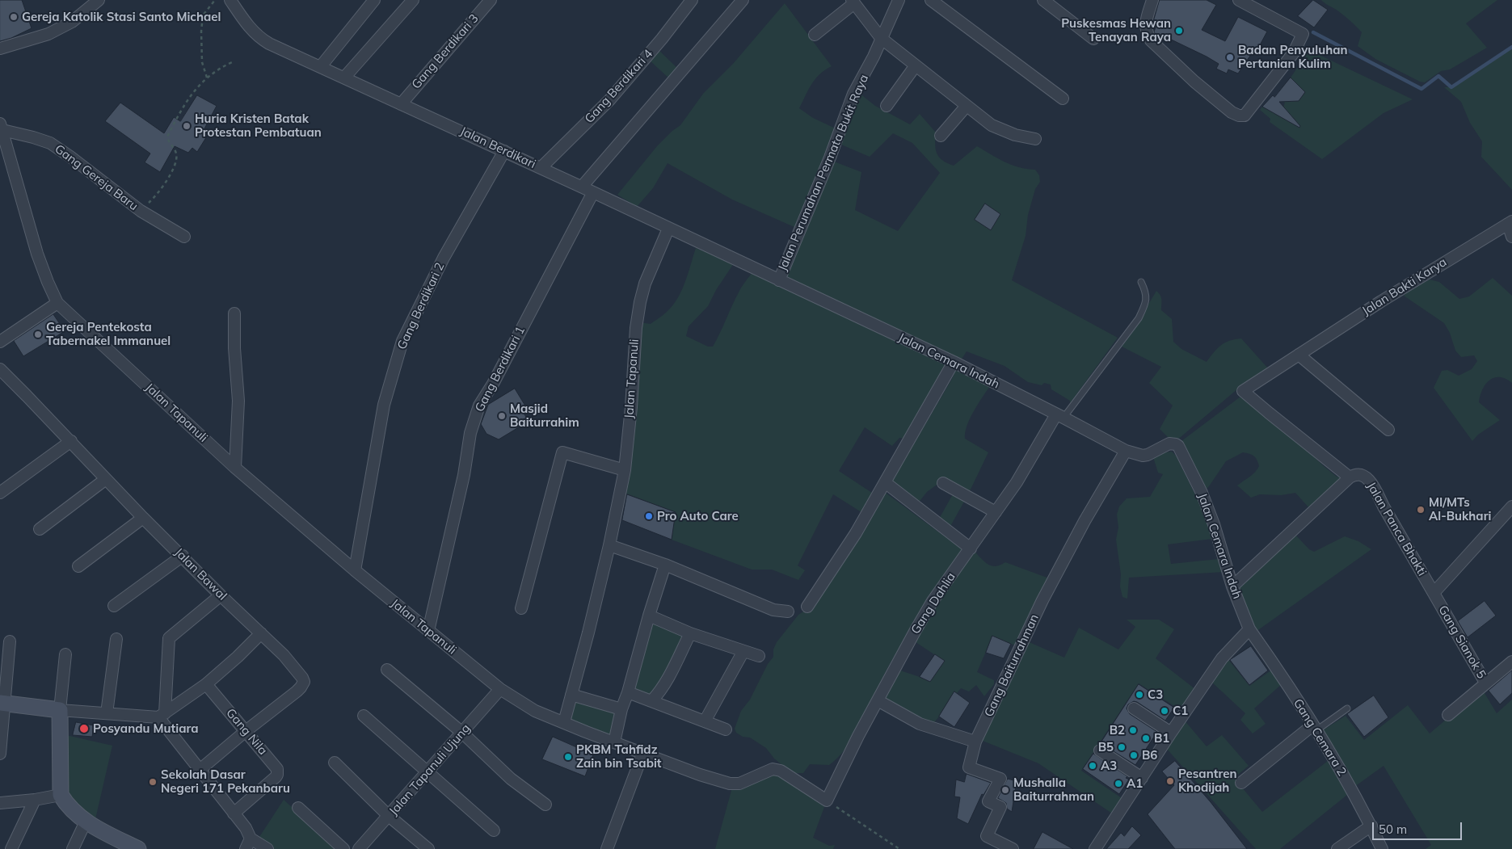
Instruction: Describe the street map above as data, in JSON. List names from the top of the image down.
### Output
{
  "streets": {
    "street": [
      "Gang Berdikari 3",
      "Gang Berdikari 4",
      "Jalan Berdikari",
      "Jalan Perumahan Permata Bukit Raya",
      "Gang Gereja Baru",
      "Jalan Bakti Karya",
      "Gang Berdikari 2",
      "Jalan Cemara Indah",
      "Gang Berdikari 1",
      "Jalan Tapanuli",
      "Jalan Panca Bhakti",
      "Jalan Bawal",
      "Gang Dahlia",
      "Gang Sianok 5",
      "Gang Baiturrahman",
      "Gang Nila",
      "Gang Cemara 2",
      "Jalan Tapanuli Ujung"
    ]
  },
  "crossings": [
    ["Gang Berdikari 3", "Jalan Berdikari"],
    ["Gang Berdikari 4", "Jalan Berdikari"],
    ["Jalan Berdikari", "Jalan Perumahan Permata Bukit Raya"],
    ["Jalan Berdikari", "Gang Berdikari 2"],
    ["Jalan Berdikari", "Jalan Cemara Indah"],
    ["Jalan Berdikari", "Gang Berdikari 1"],
    ["Jalan Berdikari", "Jalan Tapanuli"],
    ["Jalan Perumahan Permata Bukit Raya", "Jalan Cemara Indah"],
    ["Gang Gereja Baru", "Jalan Tapanuli"],
    ["Jalan Bakti Karya", "Jalan Panca Bhakti"],
    ["Gang Berdikari 2", "Jalan Tapanuli"],
    ["Jalan Cemara Indah", "Jalan Panca Bhakti"],
    ["Jalan Cemara Indah", "Gang Dahlia"],
    ["Jalan Cemara Indah", "Gang Baiturrahman"],
    ["Jalan Cemara Indah", "Gang Cemara 2"],
    ["Gang Berdikari 1", "Jalan Tapanuli"],
    ["Jalan Tapanuli", "Jalan Tapanuli Ujung"],
    ["Jalan Panca Bhakti", "Gang Sianok 5"],
    ["Jalan Bawal", "Gang Nila"]
  ],
  "places": [
    "Gereja Katolik Stasi Santo Michael",
    "Puskesmas Hewan Tenayan Raya",
    "Badan Penyuluhan Pertanian Kulim",
    "Huria Kristen Batak Protestan Pembatuan",
    "Gereja Pentekosta Tabernakel Immanuel",
    "Masjid Baiturrahim",
    "MI/MTs Al-Bukhari",
    "Pro Auto Care",
    "C3",
    "C1",
    "Posyandu Mutiara",
    "B2",
    "B1",
    "B5",
    "B6",
    "PKBM Tahfidz Zain bin Tsabit",
    "A3",
    "Pesantren Khodijah",
    "Sekolah Dasar Negeri 171 Pekanbaru",
    "A1",
    "Mushalla Baiturrahman"
  ],
  "scale_bar": "50 m"
}
